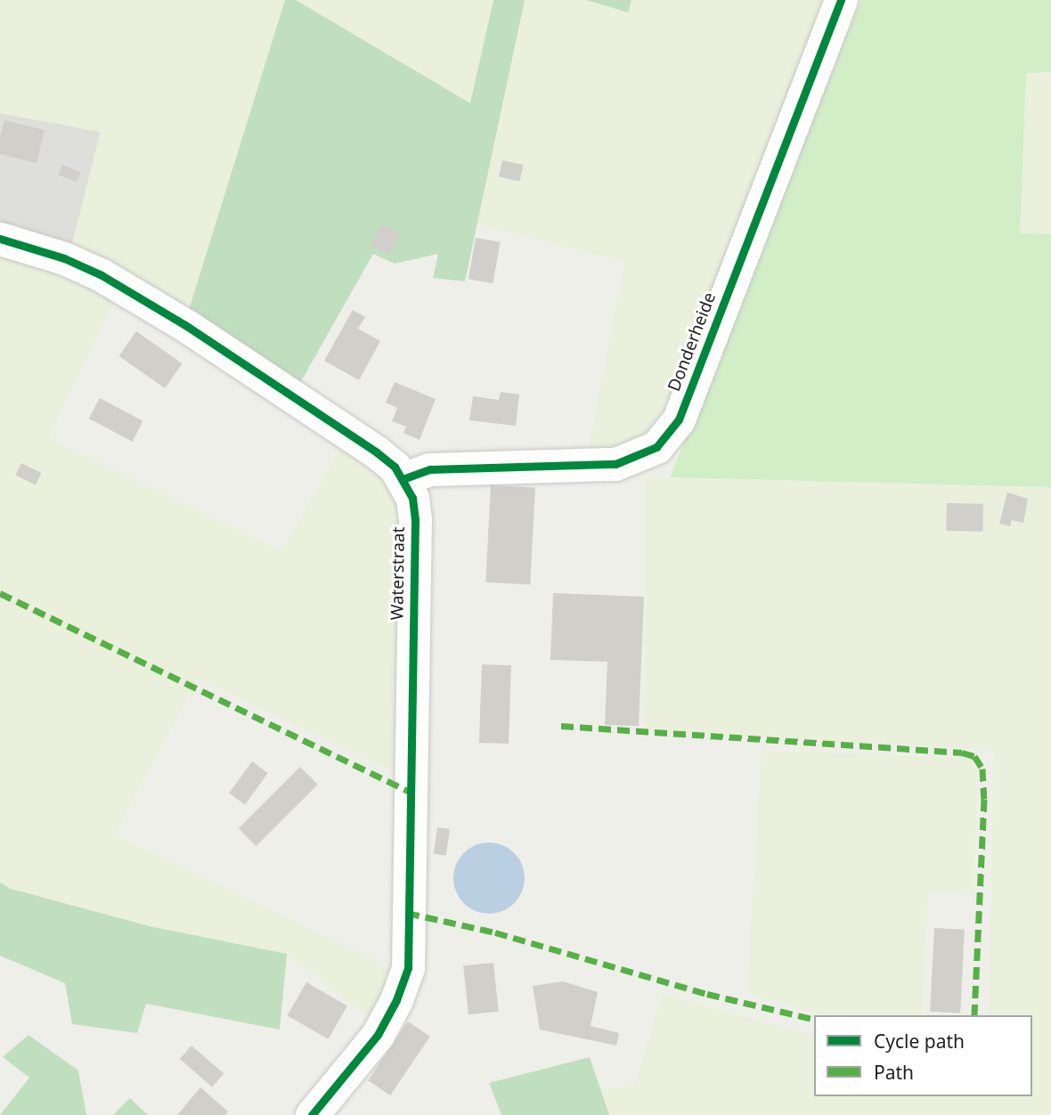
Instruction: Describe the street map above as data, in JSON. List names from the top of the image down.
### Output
{
  "streets": {
    "street": ["Donderheide", "Waterstraat"]
  },
  "crossings": [
    ["Donderheide", "Waterstraat"]
  ],
  "legend": ["Cycle path", "Path"]
}
